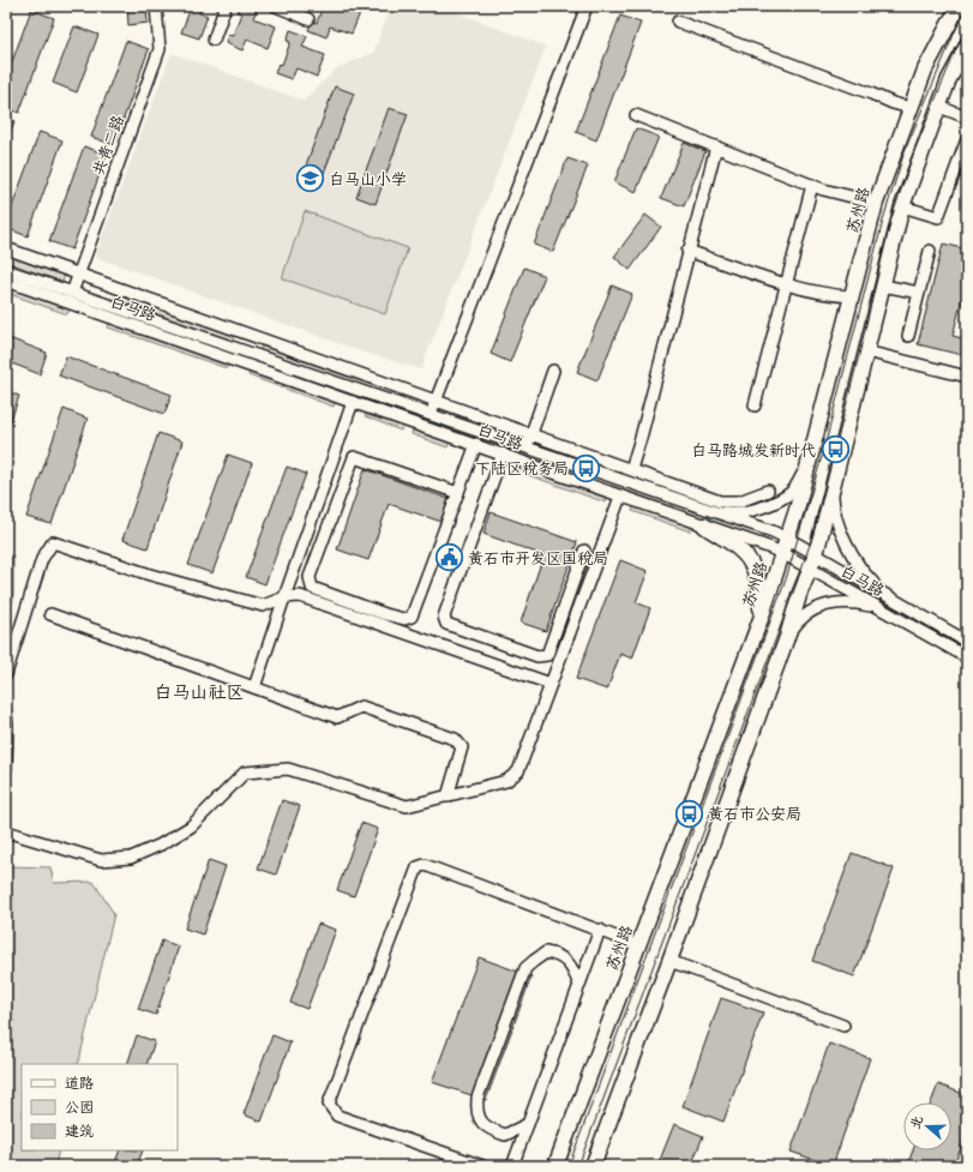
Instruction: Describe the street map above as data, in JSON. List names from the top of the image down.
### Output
{
  "streets": {
    "main road": ["苏州路"],
    "street": ["共青二路", "白马路"]
  },
  "crossings": [
    ["共青二路", "白马路"],
    ["苏州路", "白马路"]
  ],
  "districts": ["白马山社区"],
  "places": {
    "school or university": ["白马山小学"],
    "bus stop": ["白马路城发新时代", "下陆区税务局", "黄石市公安局"],
    "public building": ["黄石市开发区国税局"]
  },
  "legend": ["道路", "公园", "建筑"],
  "north": "left"
}
